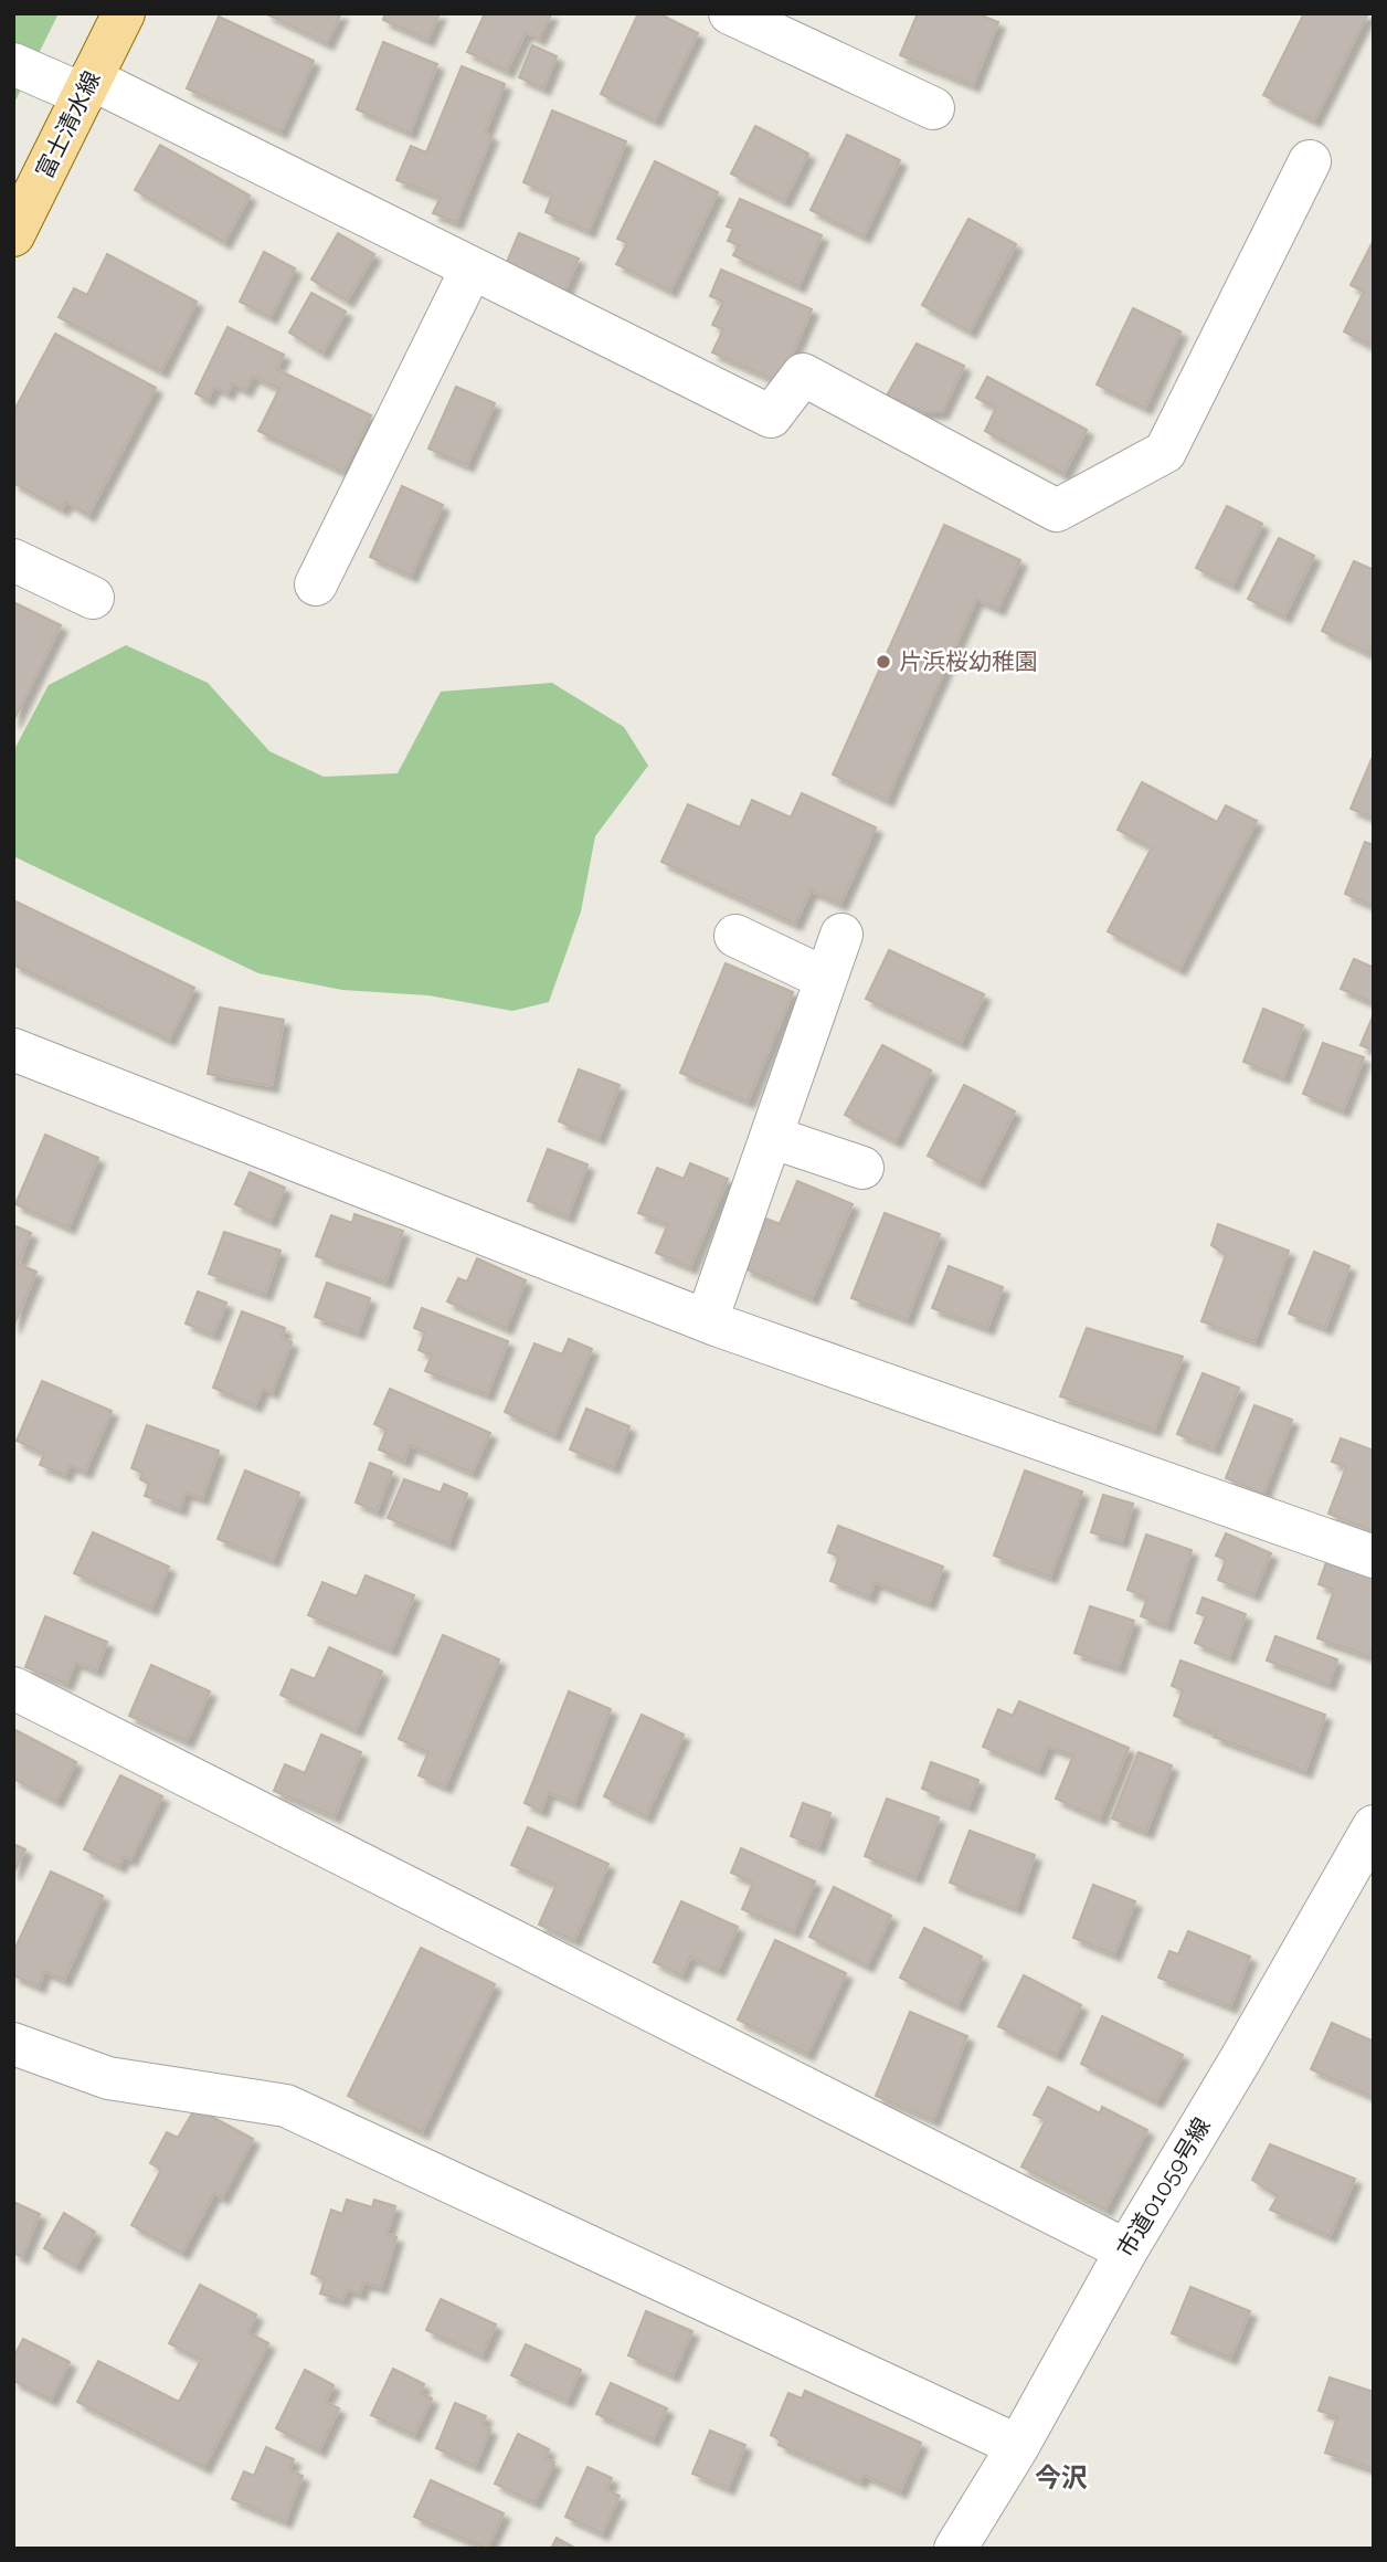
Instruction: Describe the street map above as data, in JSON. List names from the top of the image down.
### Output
{
  "streets": {
    "main road": ["富士清水線"],
    "street": ["市道01059号線"]
  },
  "districts": ["今沢"],
  "places": ["片浜桜幼稚園"]
}
